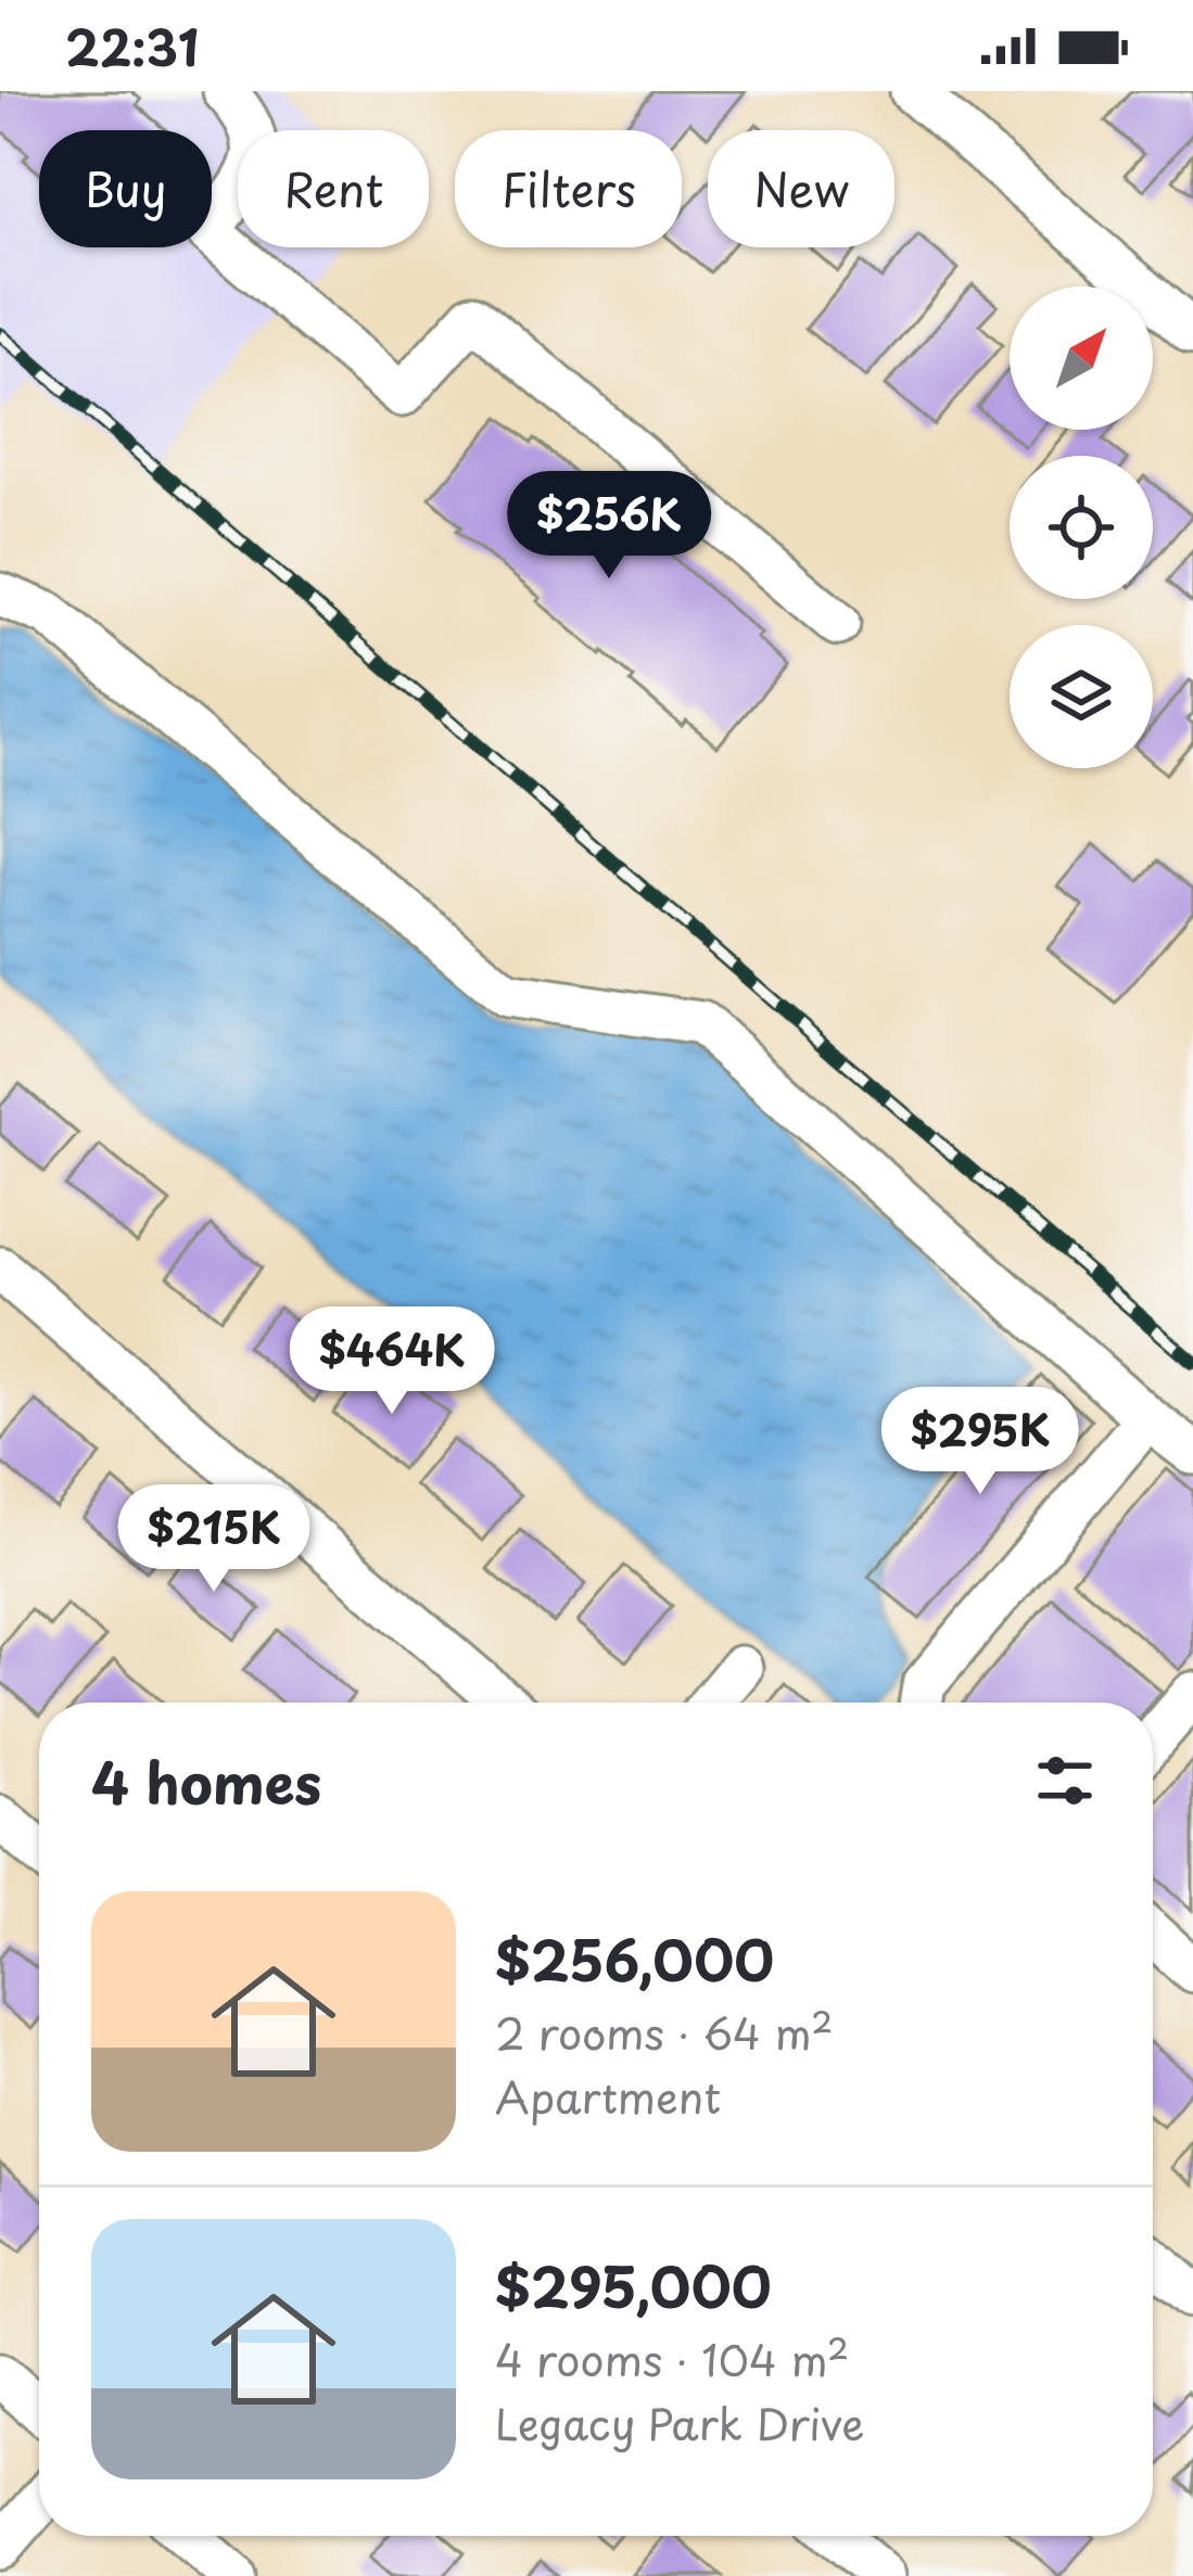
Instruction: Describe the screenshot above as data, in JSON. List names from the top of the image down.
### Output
{
  "north": "top right",
  "page": {
    "status": "22:31",
    "chip": [
      "Buy",
      "Rent",
      "Filters",
      "New"
    ],
    "price": [
      "$256K",
      "$464K",
      "$295K",
      "$215K"
    ],
    "heading": "4 homes",
    "list": [
      {
        "name": "$256,000",
        "note": "2 rooms · 64 m² · Apartment"
      },
      {
        "name": "$295,000",
        "note": "4 rooms · 104 m² · Legacy Park Drive"
      }
    ]
  }
}
